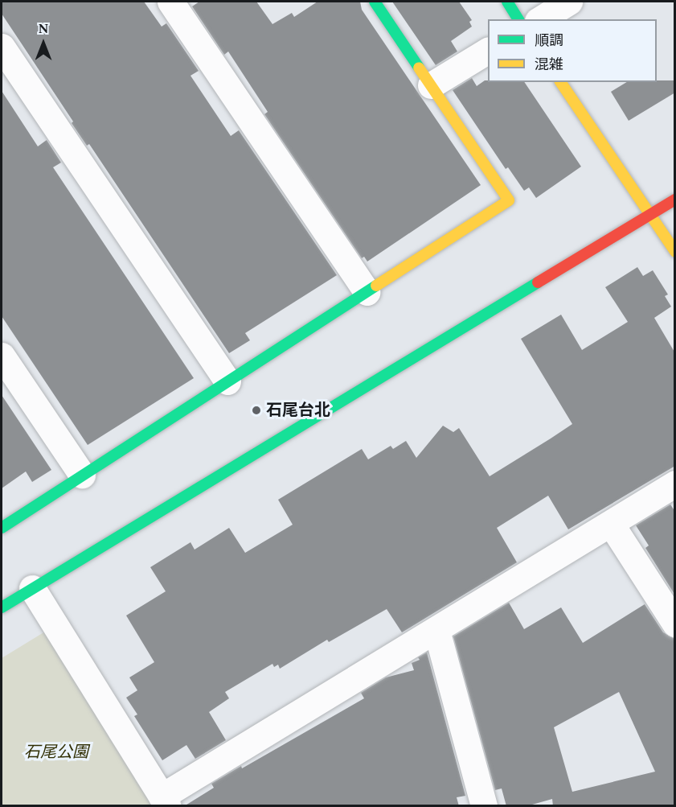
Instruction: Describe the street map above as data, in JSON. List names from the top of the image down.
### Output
{
  "parks": ["石尾公園"],
  "places": ["石尾台北"],
  "legend": ["順調", "混雑"],
  "north": "top"
}
